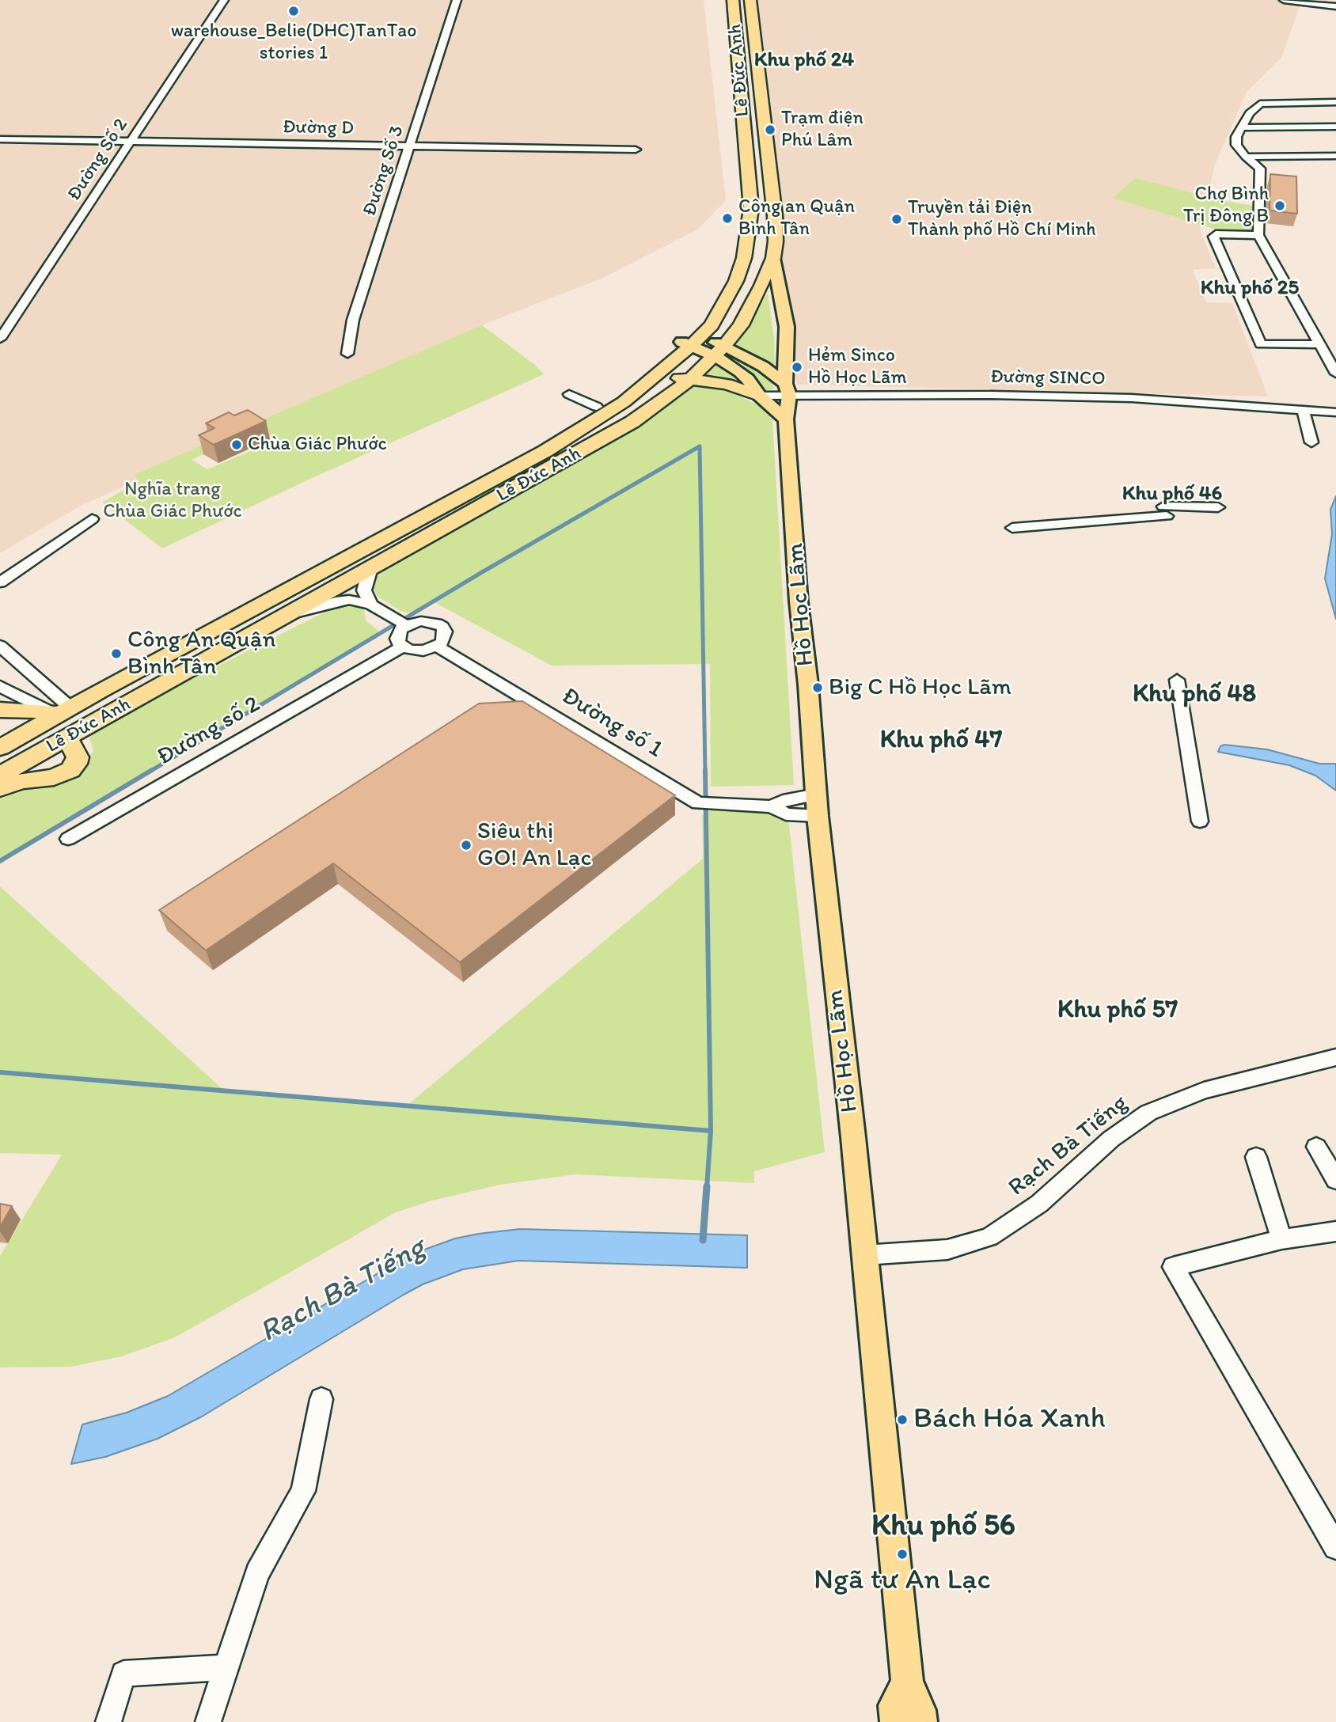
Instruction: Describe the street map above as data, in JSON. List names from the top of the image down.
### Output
{
  "streets": {
    "highway": ["Lê Đức Anh"],
    "main road": ["Hồ Học Lãm"],
    "street": [
      "Đường D",
      "Đường Số 2",
      "Đường Số 3",
      "Đường SINCO",
      "Đường số 1",
      "Đường số 2",
      "Rạch Bà Tiếng"
    ]
  },
  "crossings": [
    ["Lê Đức Anh", "Hồ Học Lãm"],
    ["Đường D", "Đường Số 2"],
    ["Đường D", "Đường Số 3"],
    ["Đường SINCO", "Hồ Học Lãm"],
    ["Hồ Học Lãm", "Đường số 1"],
    ["Hồ Học Lãm", "Rạch Bà Tiếng"],
    ["Đường số 1", "Đường số 2"]
  ],
  "districts": [
    "Khu phố 24",
    "Khu phố 25",
    "Khu phố 46",
    "Khu phố 48",
    "Khu phố 47",
    "Khu phố 57",
    "Khu phố 56"
  ],
  "water": ["Rạch Bà Tiếng"],
  "parks": ["Nghĩa trang Chùa Giác Phước"],
  "places": [
    "warehouse_Belie(DHC)TanTao stories 1",
    "Trạm điện Phú Lâm",
    "Chợ Bình Trị Đông B",
    "Công an Quận Bình Tân",
    "Truyền tải Điện Thành phố Hồ Chí Minh",
    "Hẻm Sinco Hồ Học Lãm",
    "Chùa Giác Phước",
    "Công An Quận Bình Tân",
    "Big C Hồ Học Lãm",
    "Siêu thị GO! An Lạc",
    "Bách Hóa Xanh",
    "Ngã tư An Lạc"
  ]
}
